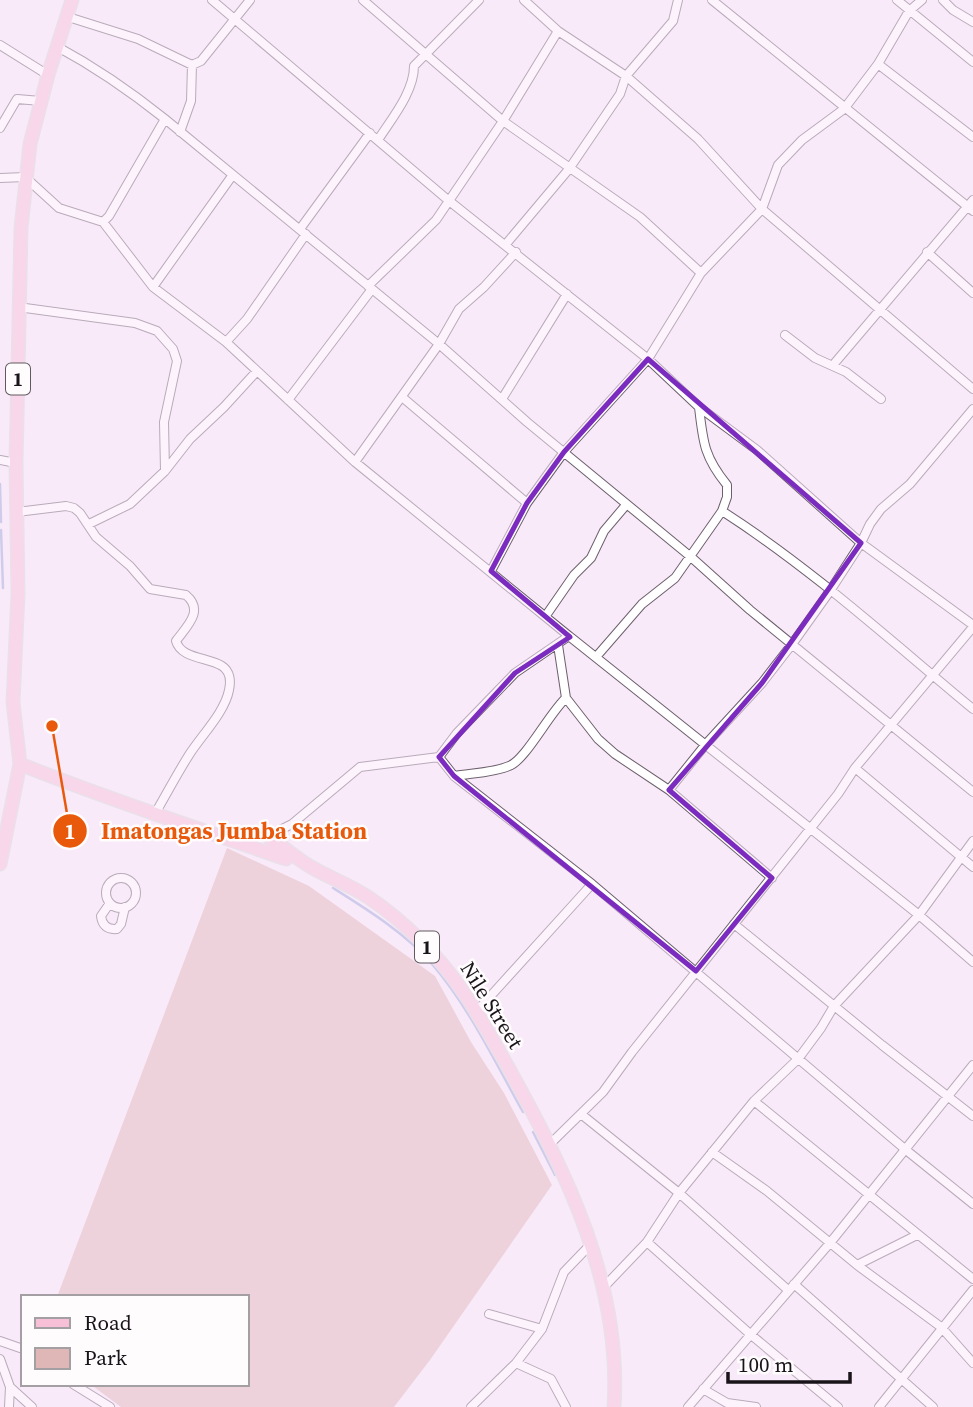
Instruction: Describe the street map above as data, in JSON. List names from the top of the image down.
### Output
{
  "streets": {
    "main road": ["1", "Nile Street"]
  },
  "places": ["Imatongas Jumba Station"],
  "legend": ["Road", "Park"],
  "scale_bar": "100 m"
}
